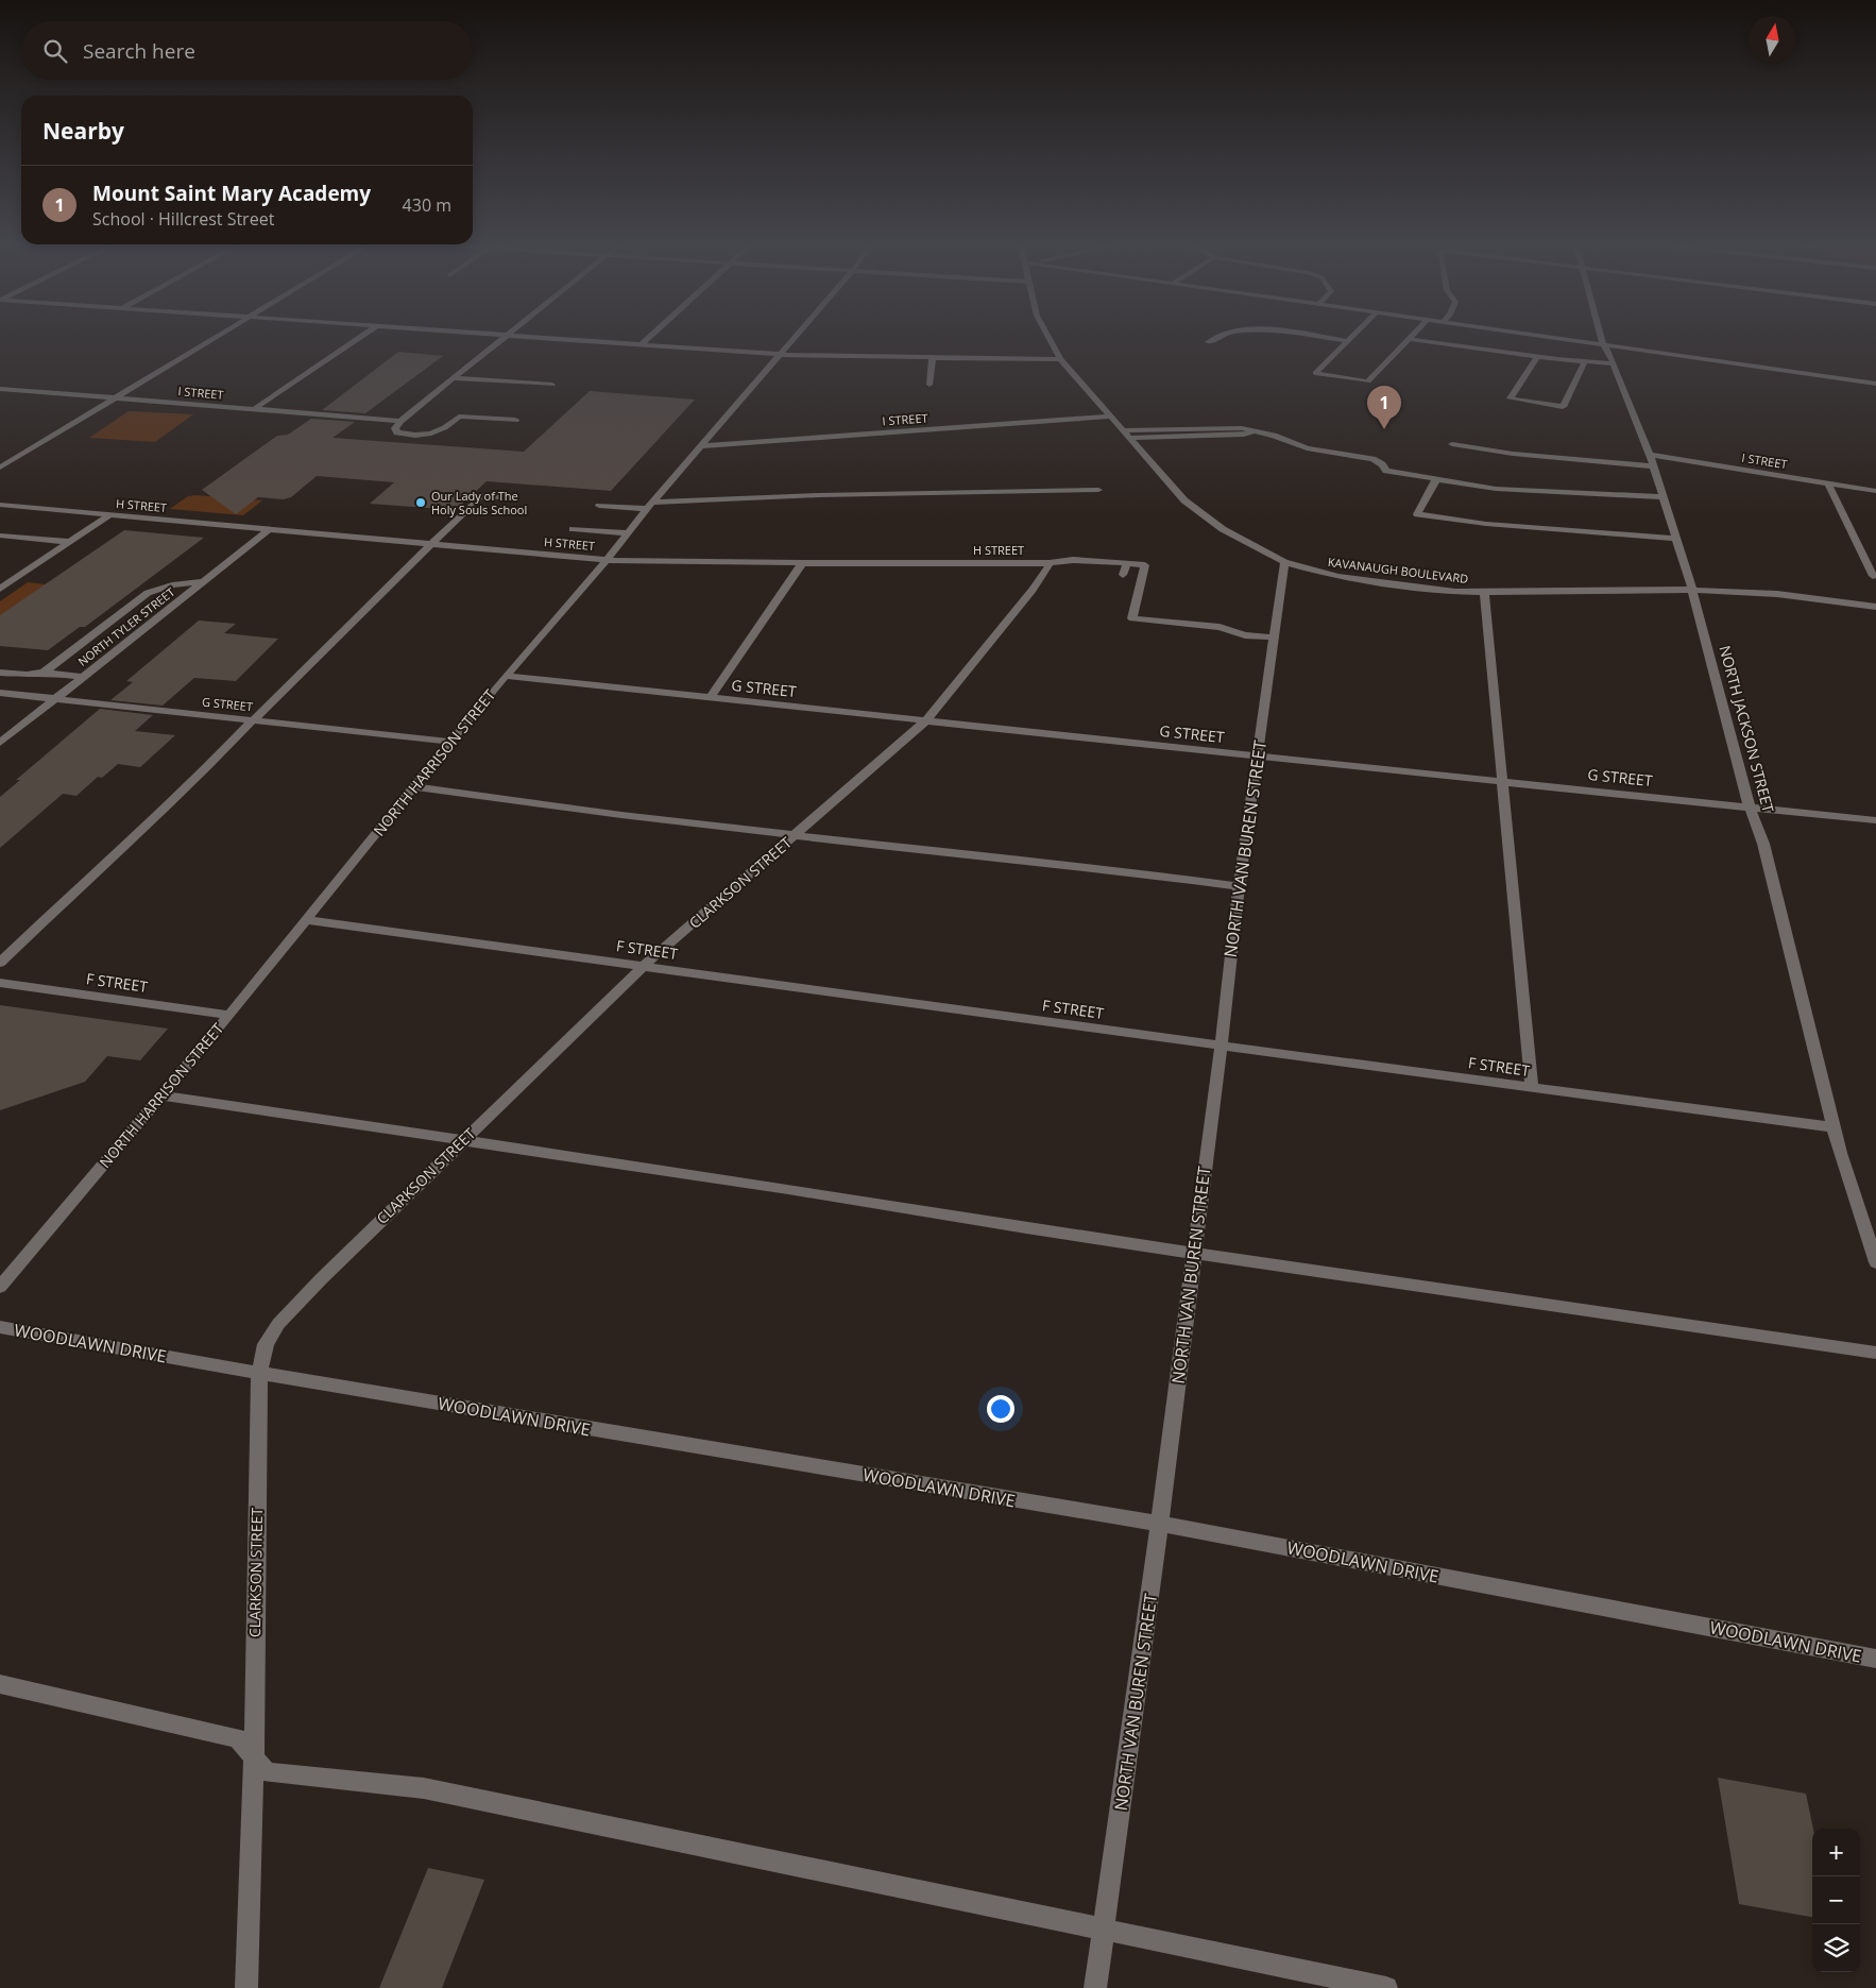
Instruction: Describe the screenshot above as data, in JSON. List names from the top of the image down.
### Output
{
  "streets": {
    "street": [
      "I STREET",
      "H STREET",
      "KAVANAUGH BOULEVARD",
      "NORTH TYLER STREET",
      "G STREET",
      "NORTH JACKSON STREET",
      "NORTH HARRISON STREET",
      "NORTH VAN BUREN STREET",
      "CLARKSON STREET",
      "F STREET",
      "WOODLAWN DRIVE"
    ]
  },
  "crossings": [
    ["I STREET", "KAVANAUGH BOULEVARD"],
    ["I STREET", "NORTH JACKSON STREET"],
    ["I STREET", "NORTH HARRISON STREET"],
    ["H STREET", "NORTH TYLER STREET"],
    ["H STREET", "NORTH HARRISON STREET"],
    ["H STREET", "CLARKSON STREET"],
    ["KAVANAUGH BOULEVARD", "NORTH JACKSON STREET"],
    ["KAVANAUGH BOULEVARD", "NORTH VAN BUREN STREET"],
    ["NORTH TYLER STREET", "G STREET"],
    ["G STREET", "NORTH JACKSON STREET"],
    ["G STREET", "NORTH HARRISON STREET"],
    ["G STREET", "NORTH VAN BUREN STREET"],
    ["G STREET", "CLARKSON STREET"],
    ["NORTH JACKSON STREET", "F STREET"],
    ["NORTH HARRISON STREET", "F STREET"],
    ["NORTH VAN BUREN STREET", "F STREET"],
    ["NORTH VAN BUREN STREET", "WOODLAWN DRIVE"],
    ["CLARKSON STREET", "F STREET"],
    ["CLARKSON STREET", "WOODLAWN DRIVE"]
  ],
  "places": ["Our Lady of The Holy Souls School"],
  "north": "top",
  "page": {
    "search": "Search here",
    "heading": "Nearby",
    "list": [
      {
        "mark": "1",
        "name": "Mount Saint Mary Academy",
        "note": "School · Hillcrest Street",
        "value": "430 m"
      }
    ],
    "pins": "1",
    "map_buttons": ["+", "−"]
  }
}
